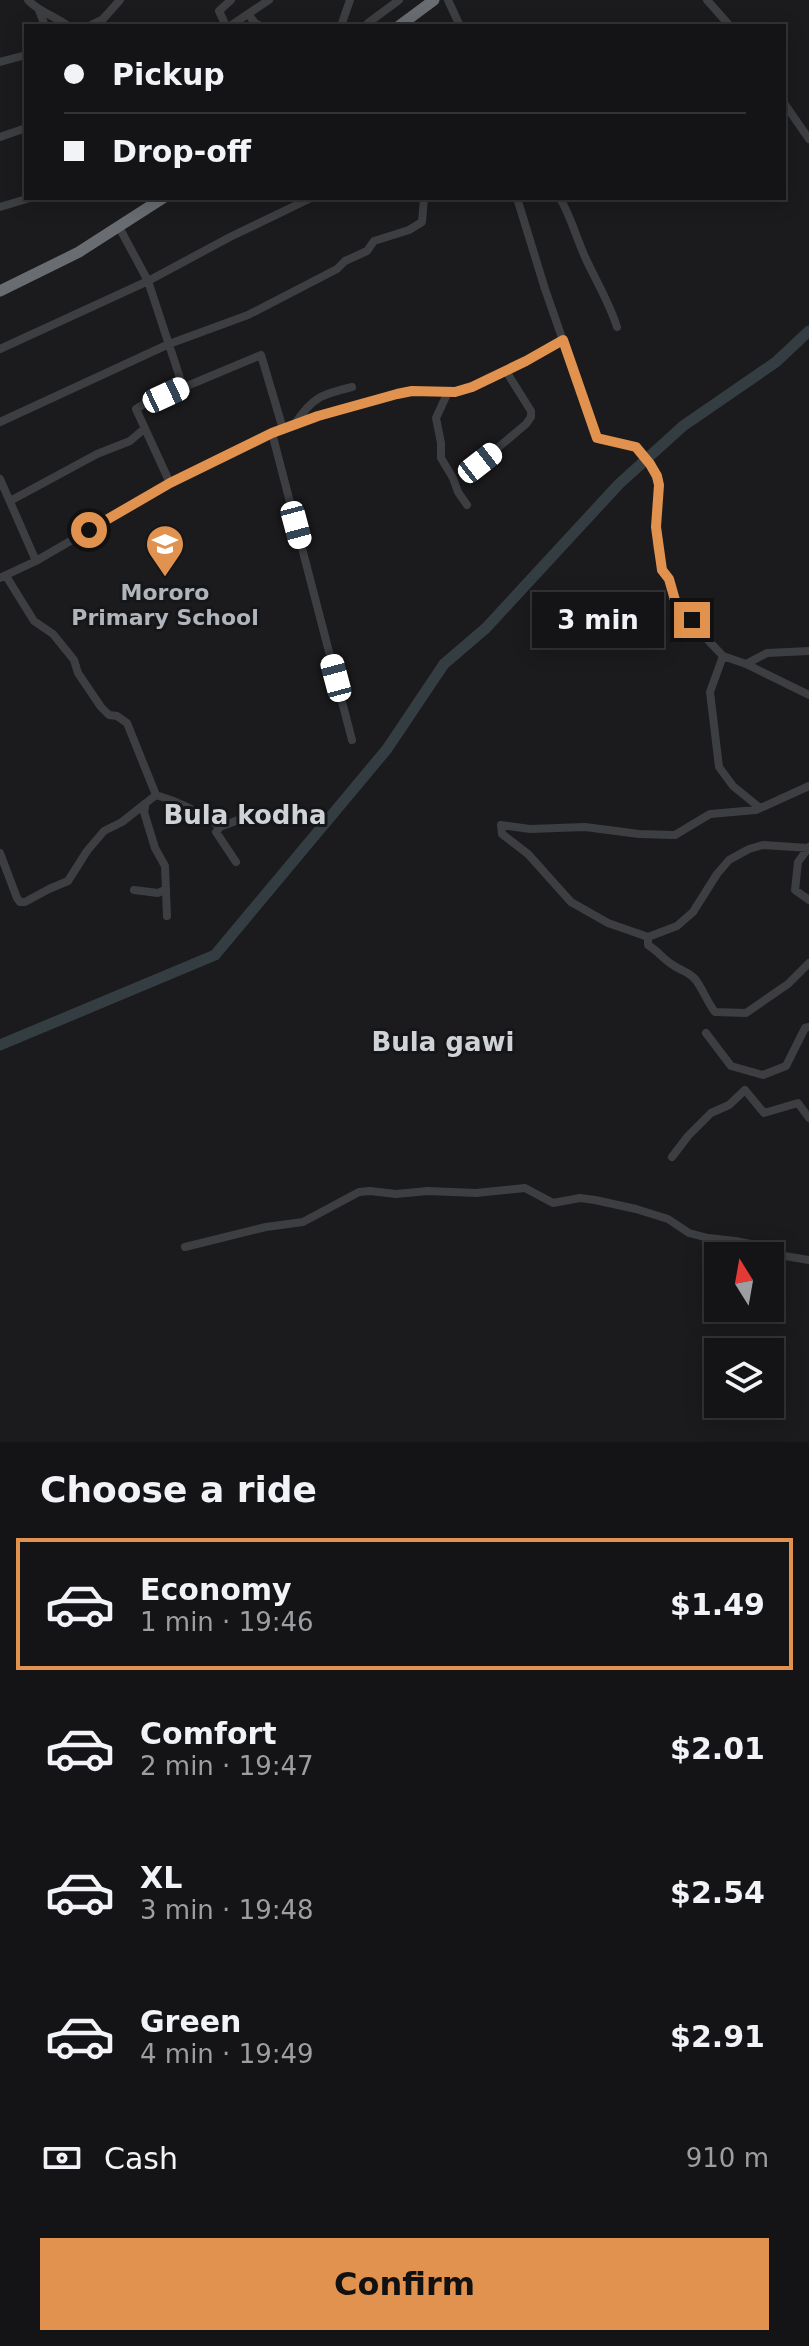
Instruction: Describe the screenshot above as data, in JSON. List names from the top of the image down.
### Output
{
  "districts": ["Bula kodha", "Bula gawi"],
  "places": {
    "school or university": ["Mororo Primary School"]
  },
  "north": "top",
  "page": {
    "banner": ["Pickup", "Drop-off"],
    "bubble": "3 min",
    "heading": "Choose a ride",
    "list": [
      {
        "name": "Economy",
        "note": "1 min · 19:46",
        "value": "$1.49"
      },
      {
        "name": "Comfort",
        "note": "2 min · 19:47",
        "value": "$2.01"
      },
      {
        "name": "XL",
        "note": "3 min · 19:48",
        "value": "$2.54"
      },
      {
        "name": "Green",
        "note": "4 min · 19:49",
        "value": "$2.91"
      }
    ],
    "pay": ["Cash", "910 m"],
    "buttons": "Confirm"
  }
}
